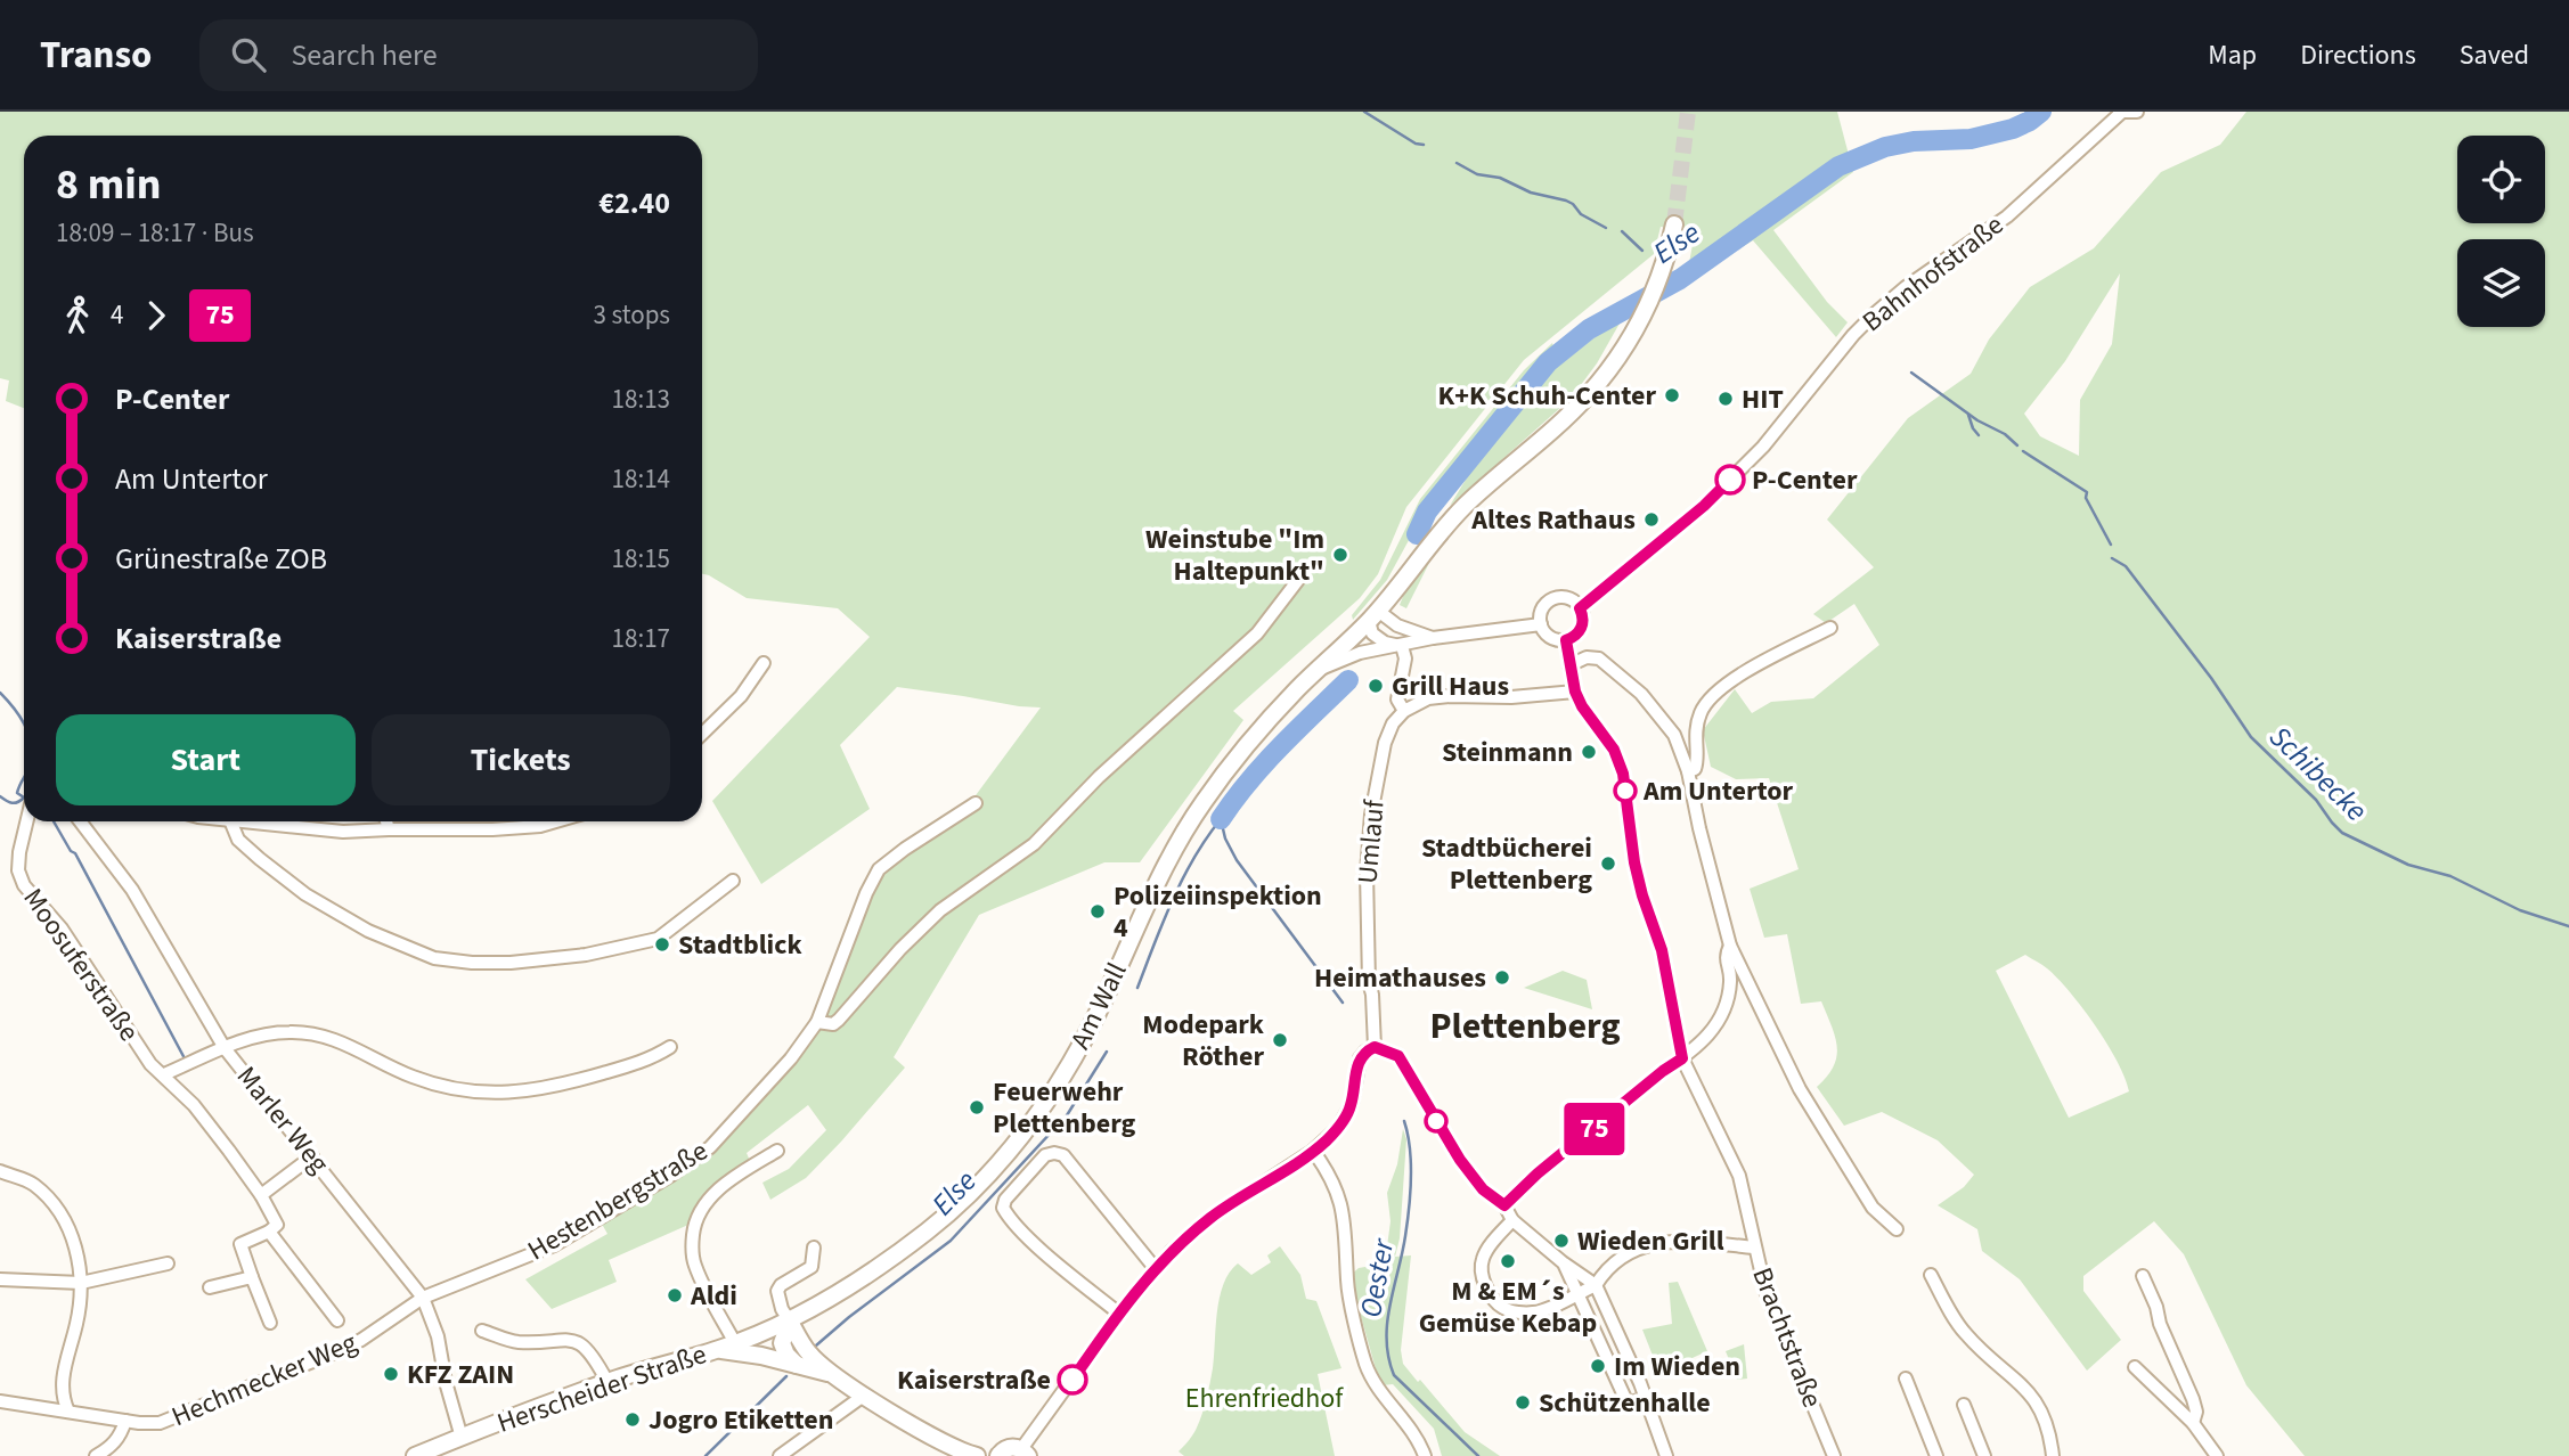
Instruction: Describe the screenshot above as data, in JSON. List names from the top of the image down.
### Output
{
  "streets": {
    "main road": ["Am Wall", "Herscheider Straße"],
    "street": [
      "Bahnhofstraße",
      "Umlauf",
      "Moosuferstraße",
      "Marler Weg",
      "Hestenbergstraße",
      "Brachtstraße",
      "Hechmecker Weg"
    ]
  },
  "crossings": [
    ["Bahnhofstraße", "Am Wall"],
    ["Am Wall", "Herscheider Straße"],
    ["Marler Weg", "Hestenbergstraße"],
    ["Marler Weg", "Hechmecker Weg"],
    ["Marler Weg", "Herscheider Straße"],
    ["Hestenbergstraße", "Hechmecker Weg"]
  ],
  "districts": ["Plettenberg"],
  "water": ["Else", "Schibecke", "Oester"],
  "parks": ["Ehrenfriedhof"],
  "places": [
    "K+K Schuh-Center",
    "HIT",
    "P-Center",
    "Altes Rathaus",
    "Weinstube \"Im Haltepunkt\"",
    "Grill Haus",
    "Steinmann",
    "Am Untertor",
    "Stadtbücherei Plettenberg",
    "Polizeiinspektion 4",
    "Stadtblick",
    "Heimathauses",
    "Modepark Röther",
    "Feuerwehr Plettenberg",
    "Wieden Grill",
    "M & EM´s Gemüse Kebap",
    "Aldi",
    "Im Wieden",
    "KFZ ZAIN",
    "Kaiserstraße",
    "Schützenhalle",
    "Jogro Etiketten"
  ],
  "lines": ["bus line 75"],
  "page": {
    "header": "Transo",
    "search": "Search here",
    "nav": ["Map", "Directions", "Saved"],
    "on_map": "75",
    "heading": ["8 min", "18:09 – 18:17 · Bus", "€2.40"],
    "legs": ["4", "75", "3 stops"],
    "list": [
      {
        "name": "P-Center",
        "value": "18:13"
      },
      {
        "name": "Am Untertor",
        "value": "18:14"
      },
      {
        "name": "Grünestraße ZOB",
        "value": "18:15"
      },
      {
        "name": "Kaiserstraße",
        "value": "18:17"
      }
    ],
    "buttons": ["Start", "Tickets"]
  }
}
